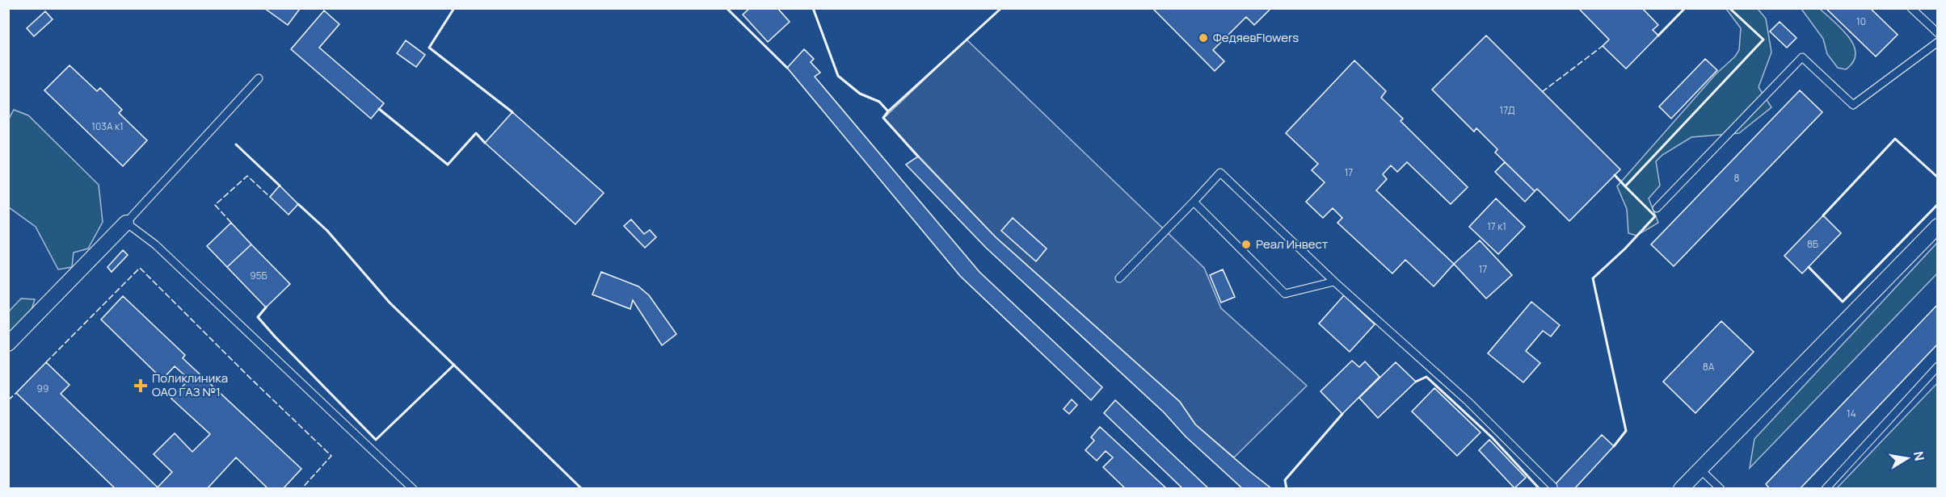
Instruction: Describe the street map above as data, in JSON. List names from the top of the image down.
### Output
{
  "places": {
    "other": ["ФедяевFlowers", "Реал Инвест"],
    "health": ["Поликлиника ОАО ГАЗ №1"]
  },
  "house_numbers": [
    "10",
    "17Д",
    "103А к1",
    "17",
    "8",
    "17 к1",
    "8Б",
    "17",
    "95Б",
    "8А",
    "99",
    "14"
  ],
  "north": "right"
}
